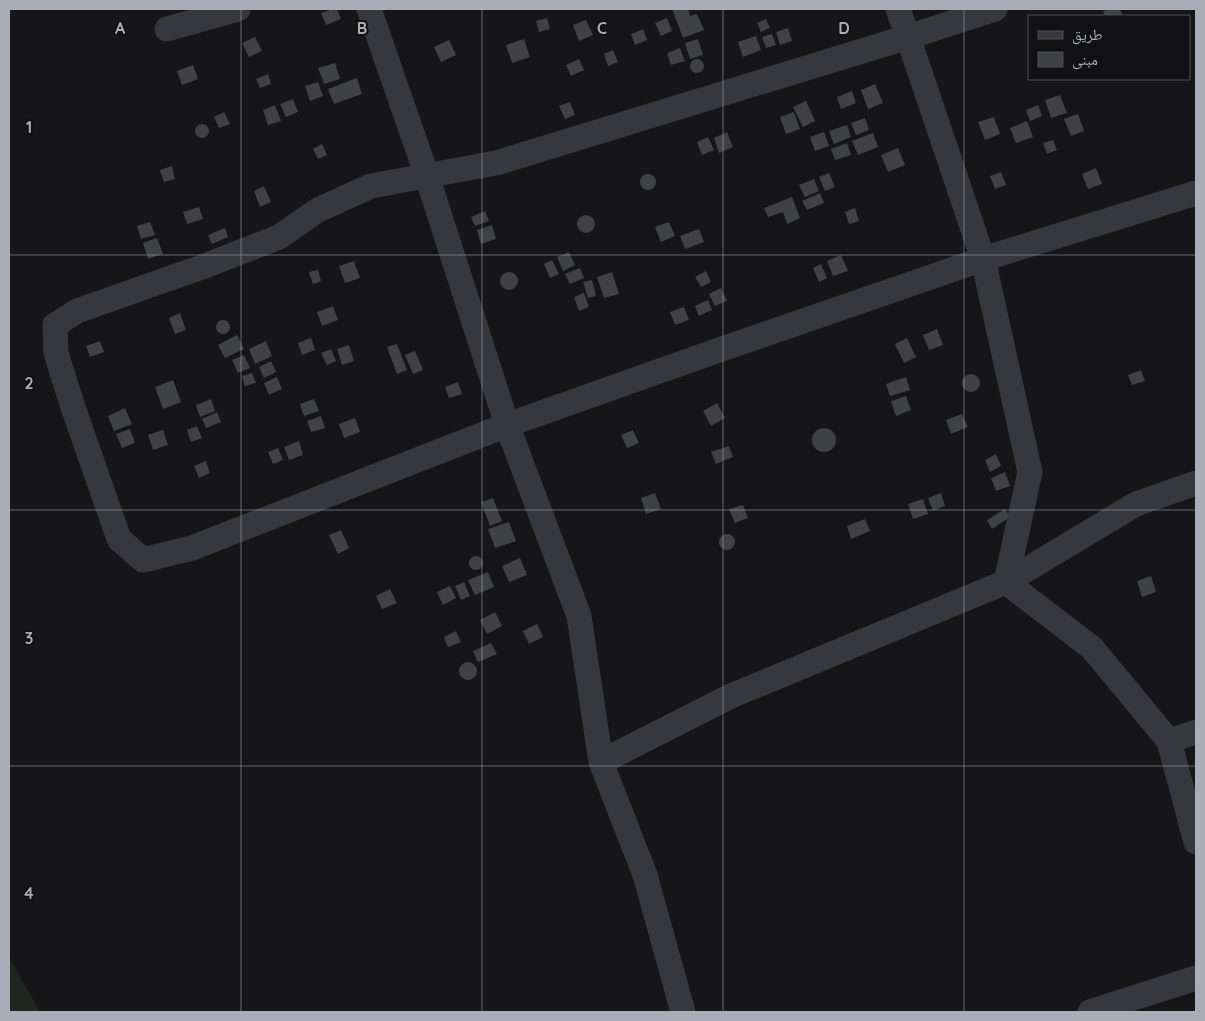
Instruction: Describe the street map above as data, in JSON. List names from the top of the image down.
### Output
{
  "legend": ["طريق", "مبنى"],
  "grid": {
    "columns": [
      "A",
      "B",
      "C",
      "D"
    ],
    "rows": [
      "1",
      "2",
      "3",
      "4"
    ]
  }
}
